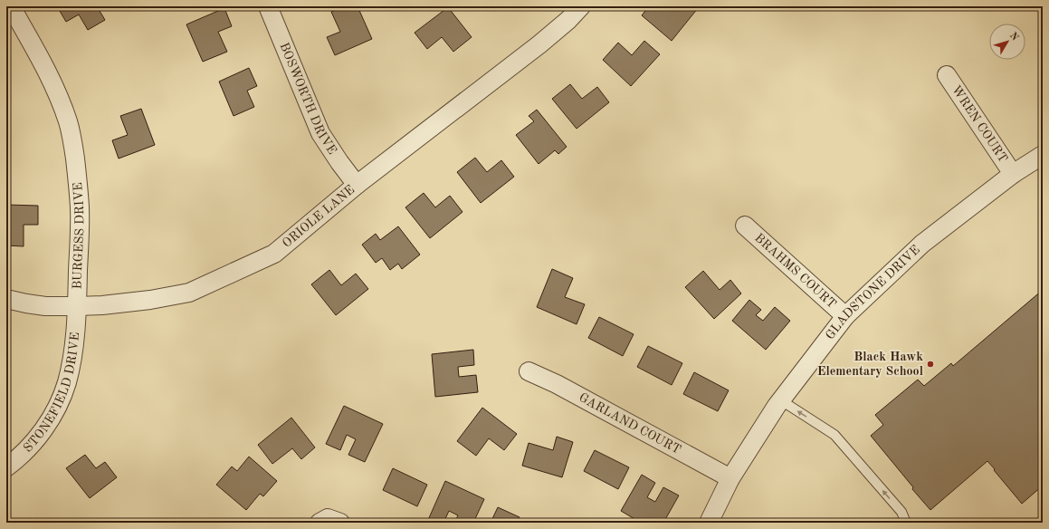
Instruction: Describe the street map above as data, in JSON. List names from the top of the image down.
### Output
{
  "streets": {
    "street": [
      "BOSWORTH DRIVE",
      "WREN COURT",
      "ORIOLE LANE",
      "BURGESS DRIVE",
      "BRAHMS COURT",
      "GLADSTONE DRIVE",
      "STONEFIELD DRIVE",
      "GARLAND COURT"
    ]
  },
  "crossings": [
    ["BOSWORTH DRIVE", "ORIOLE LANE"],
    ["WREN COURT", "GLADSTONE DRIVE"],
    ["ORIOLE LANE", "BURGESS DRIVE"],
    ["ORIOLE LANE", "STONEFIELD DRIVE"],
    ["BURGESS DRIVE", "STONEFIELD DRIVE"],
    ["BRAHMS COURT", "GLADSTONE DRIVE"],
    ["GLADSTONE DRIVE", "GARLAND COURT"]
  ],
  "places": ["Black Hawk Elementary School"],
  "north": "top right"
}
